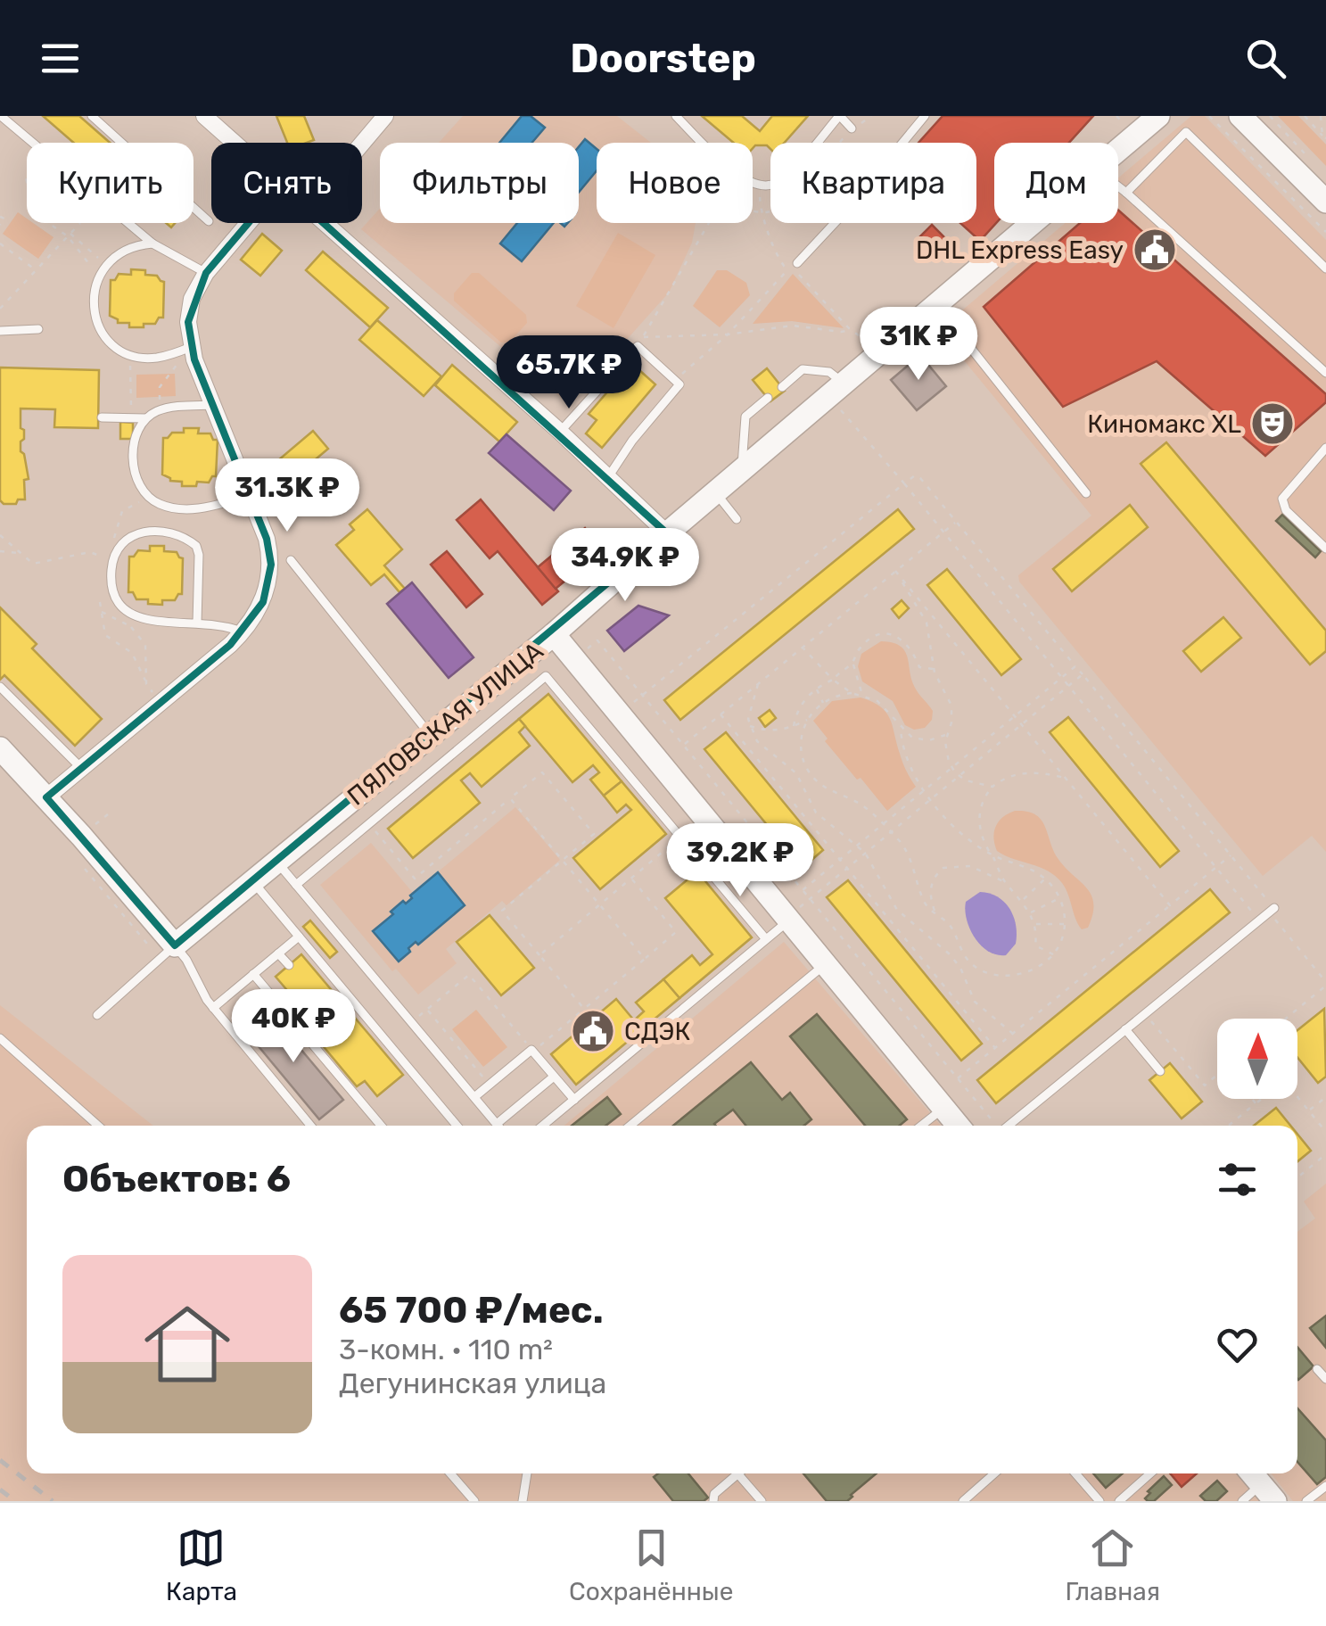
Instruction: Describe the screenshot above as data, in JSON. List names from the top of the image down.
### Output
{
  "streets": {
    "street": ["ПЯЛОВСКАЯ УЛИЦА"]
  },
  "places": {
    "public building": ["DHL Express Easy", "СДЭК"],
    "theatre": ["Киномакс XL"]
  },
  "north": "top",
  "page": {
    "header": "Doorstep",
    "chip": [
      "Купить",
      "Снять",
      "Фильтры",
      "Новое",
      "Квартира",
      "Дом"
    ],
    "price": [
      "31K ₽",
      "65.7K ₽",
      "31.3K ₽",
      "34.9K ₽",
      "39.2K ₽",
      "40K ₽"
    ],
    "heading": "Объектов: 6",
    "list": [
      {
        "name": "65 700 ₽/мес.",
        "note": "3-комн. · 110 m² · Дегунинская улица"
      }
    ],
    "tabs": ["Карта", "Сохранённые", "Главная"]
  }
}
